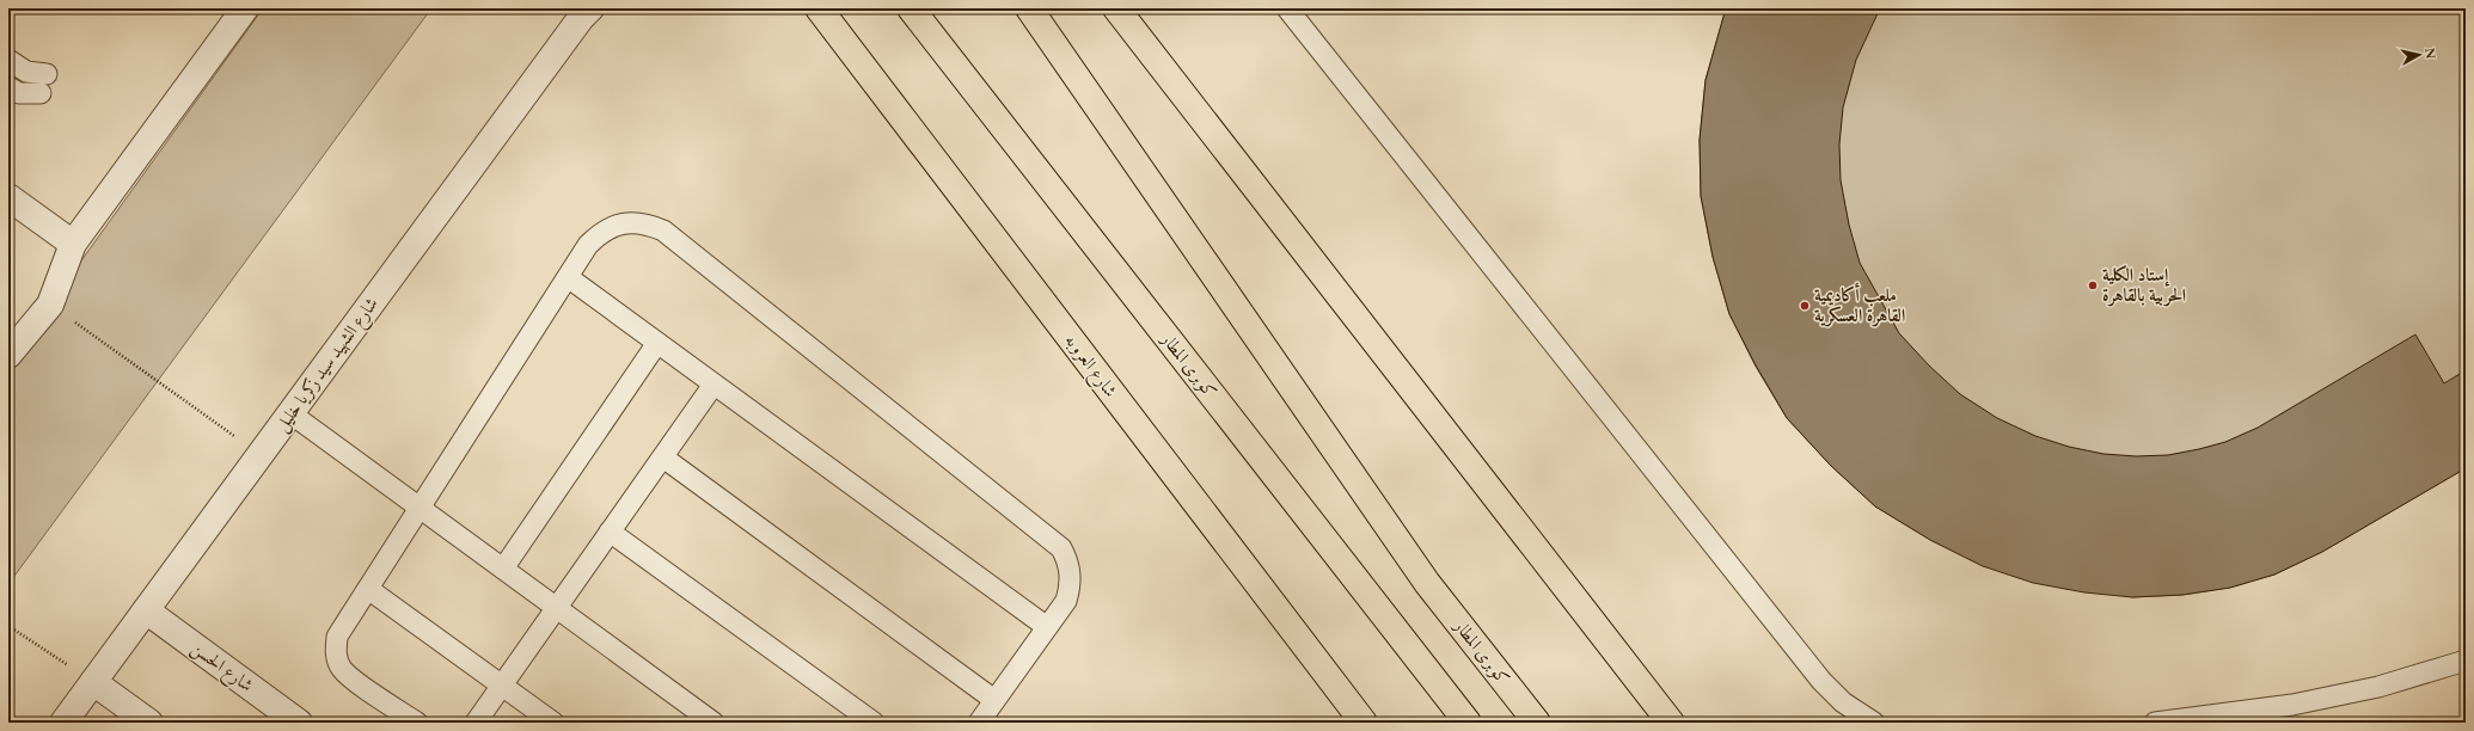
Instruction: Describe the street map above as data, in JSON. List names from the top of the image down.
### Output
{
  "streets": {
    "highway": ["شارع العروبه", "كوبرى المطار"],
    "street": ["شارع الشهيد سيد زكريا خليل", "شارع الحسن"]
  },
  "crossings": [
    ["شارع الشهيد سيد زكريا خليل", "شارع الحسن"]
  ],
  "places": ["إستاد الكلية الحربية بالقاهرة", "ملعب أكاديمية القاهرة العسكرية"],
  "north": "right"
}
